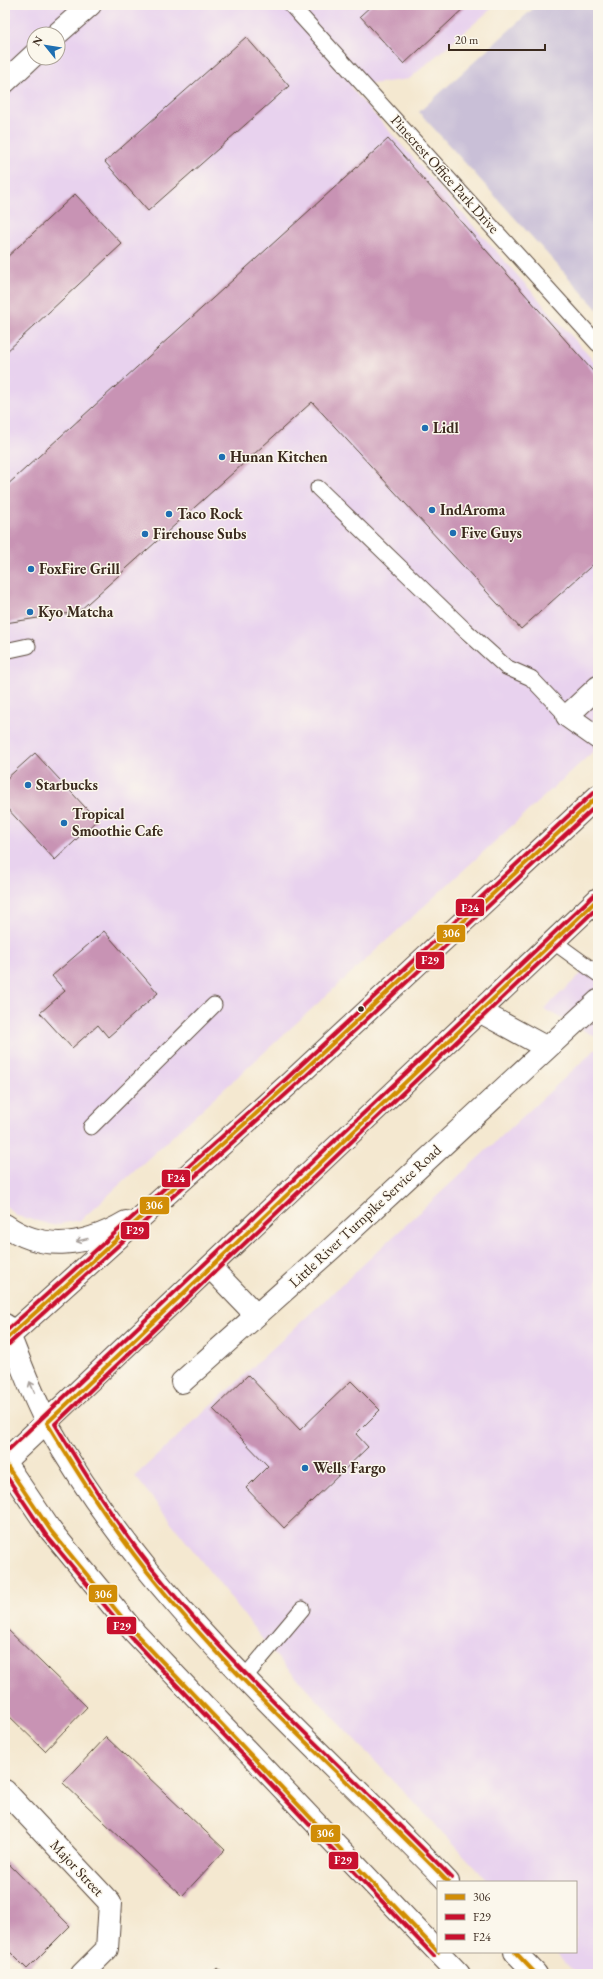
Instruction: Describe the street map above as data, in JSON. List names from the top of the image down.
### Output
{
  "streets": {
    "main road": ["Little River Turnpike Service Road", "Major Street"],
    "lane": ["Pinecrest Office Park Drive"]
  },
  "places": [
    "Lidl",
    "Hunan Kitchen",
    "IndAroma",
    "Taco Rock",
    "Five Guys",
    "Firehouse Subs",
    "FoxFire Grill",
    "Kyo Matcha",
    "Starbucks",
    "Tropical Smoothie Cafe",
    "Wells Fargo"
  ],
  "lines": ["transit line F24", "transit line 306", "transit line F29"],
  "legend": ["306", "F29", "F24"],
  "scale_bar": "20 m",
  "north": "top left"
}
